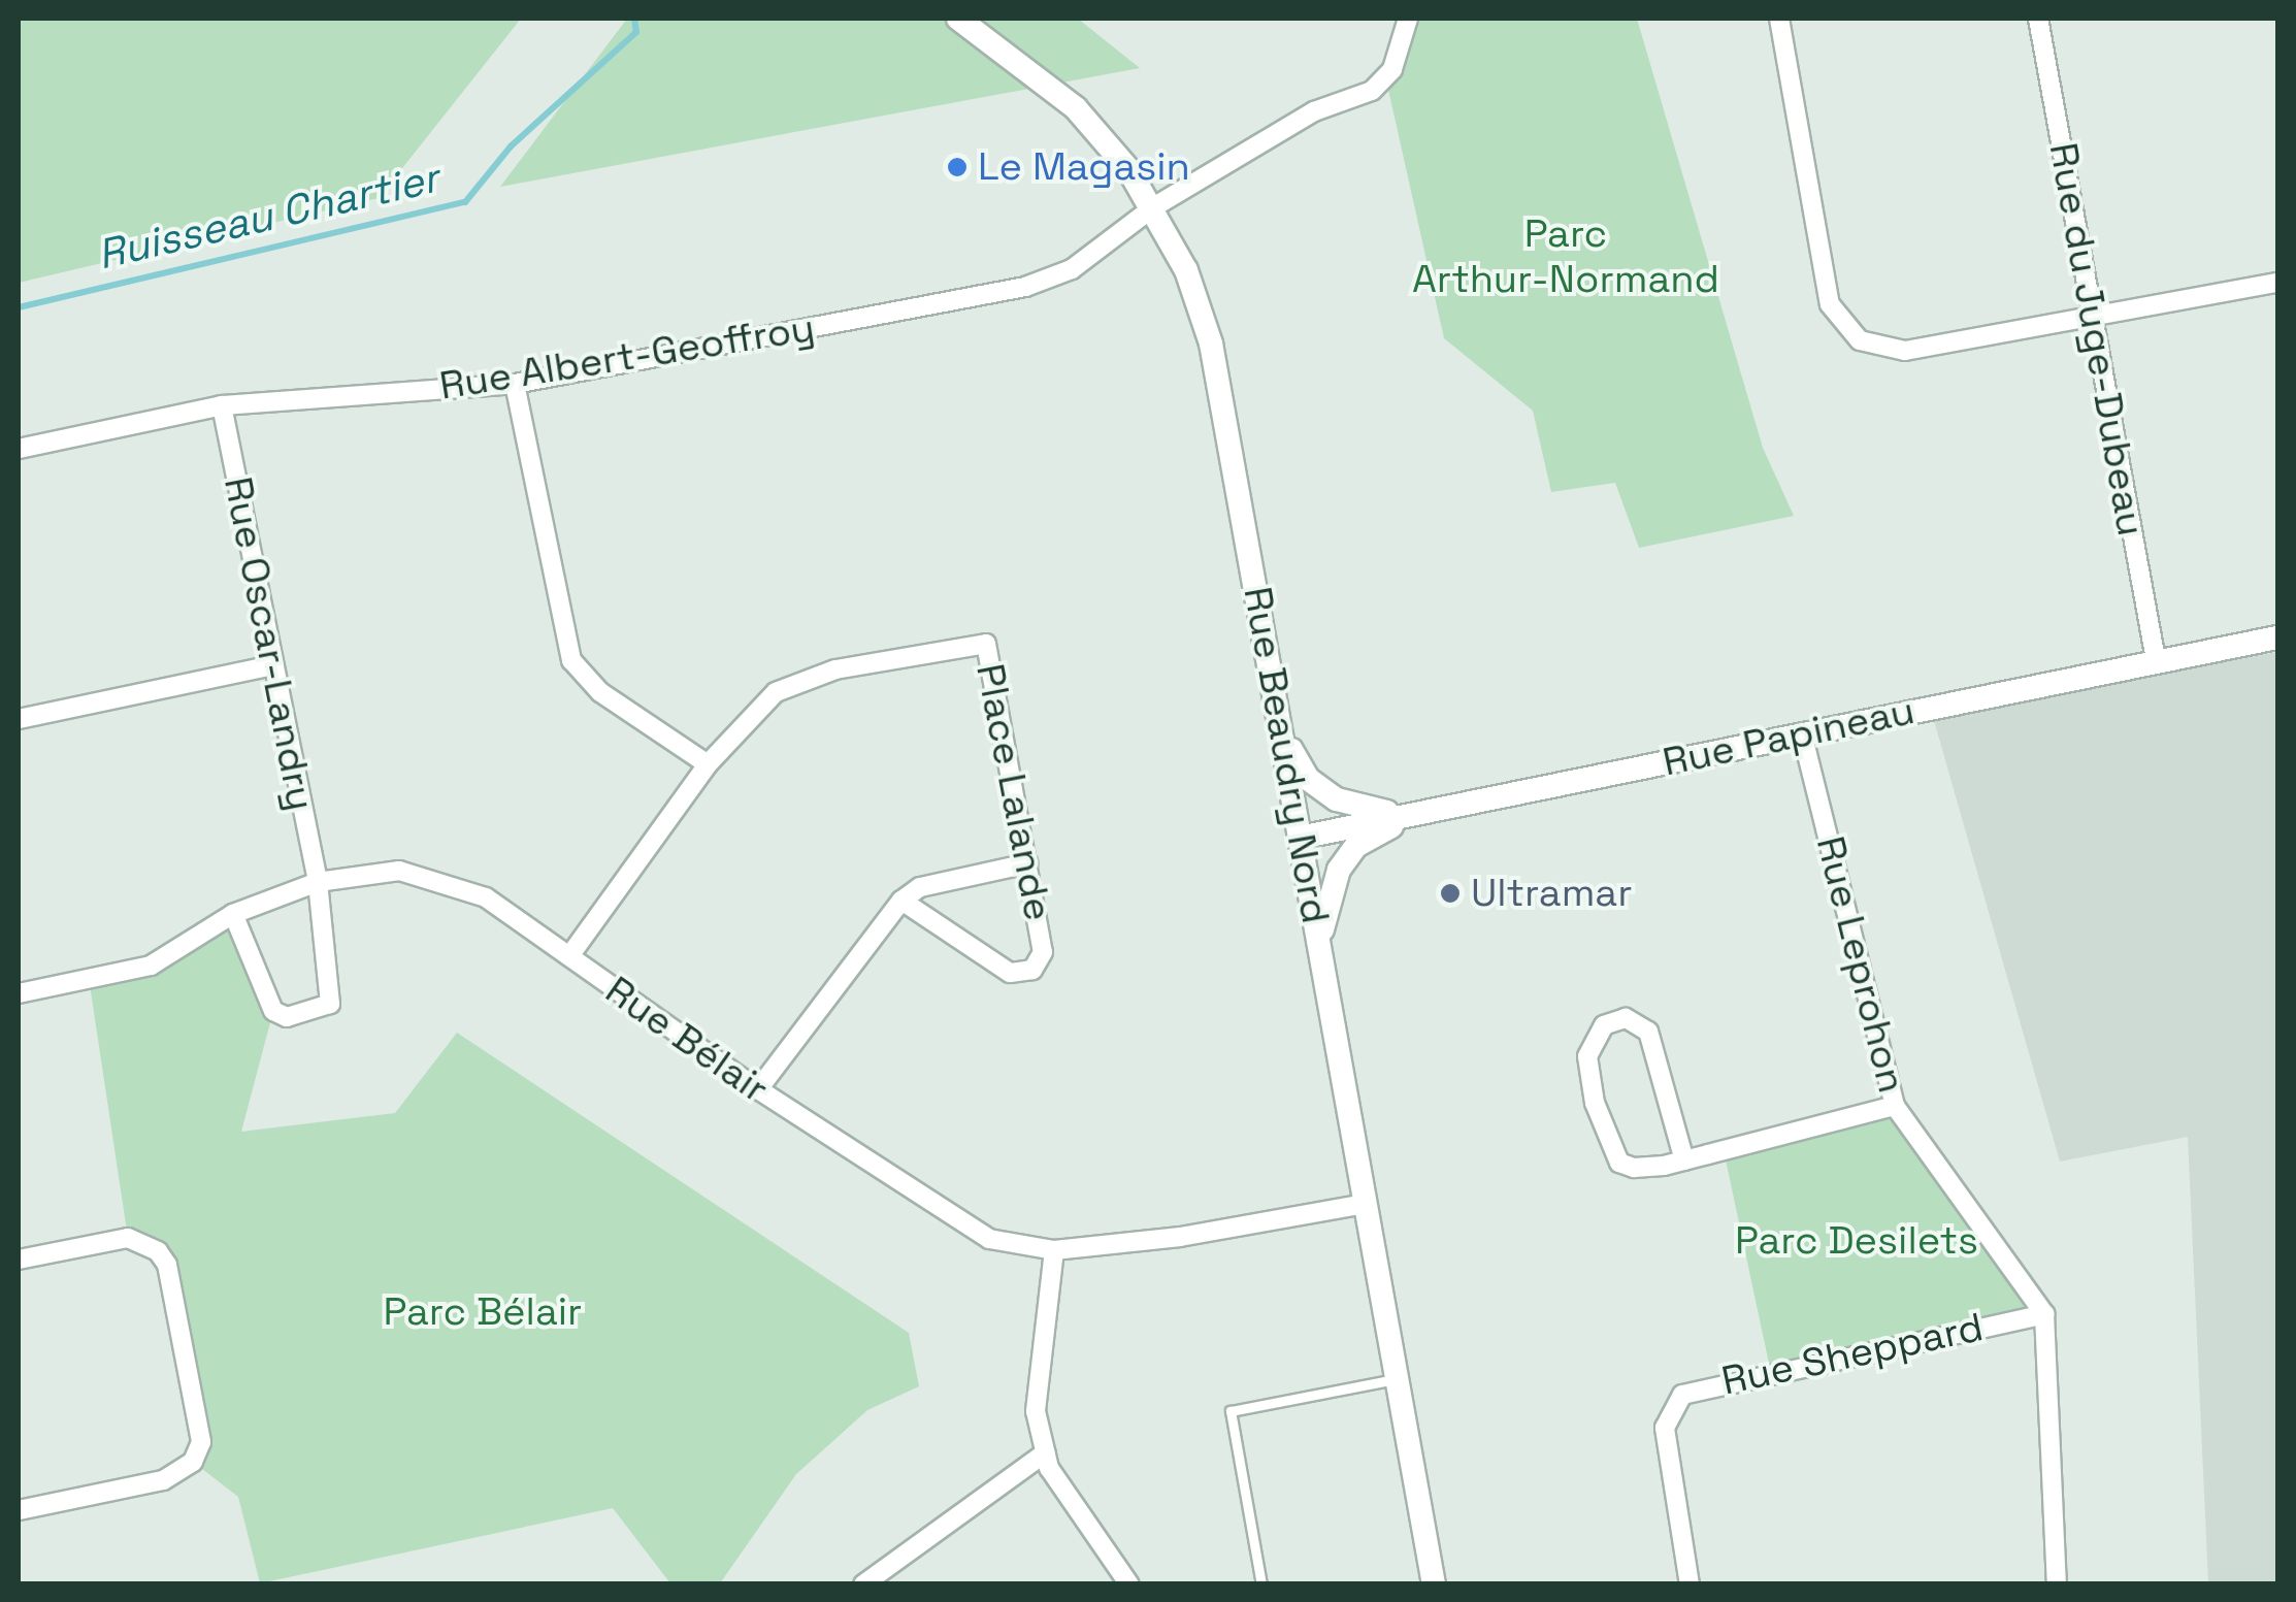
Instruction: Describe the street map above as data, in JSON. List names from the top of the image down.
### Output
{
  "streets": {
    "main road": ["Rue Papineau", "Rue Beaudry Nord"],
    "street": [
      "Rue du Juge-Dubeau",
      "Rue Albert-Geoffroy",
      "Rue Oscar-Landry",
      "Place Lalande",
      "Rue Leprohon",
      "Rue Bélair",
      "Rue Sheppard"
    ]
  },
  "crossings": [
    ["Rue du Juge-Dubeau", "Rue Papineau"],
    ["Rue Albert-Geoffroy", "Rue Oscar-Landry"],
    ["Rue Albert-Geoffroy", "Rue Beaudry Nord"],
    ["Rue Oscar-Landry", "Rue Bélair"],
    ["Rue Papineau", "Rue Beaudry Nord"],
    ["Rue Papineau", "Rue Leprohon"],
    ["Rue Beaudry Nord", "Rue Bélair"],
    ["Rue Leprohon", "Rue Sheppard"]
  ],
  "water": ["Ruisseau Chartier"],
  "parks": ["Parc Arthur-Normand", "Parc Desilets", "Parc Bélair"],
  "places": ["Le Magasin", "Ultramar"]
}
